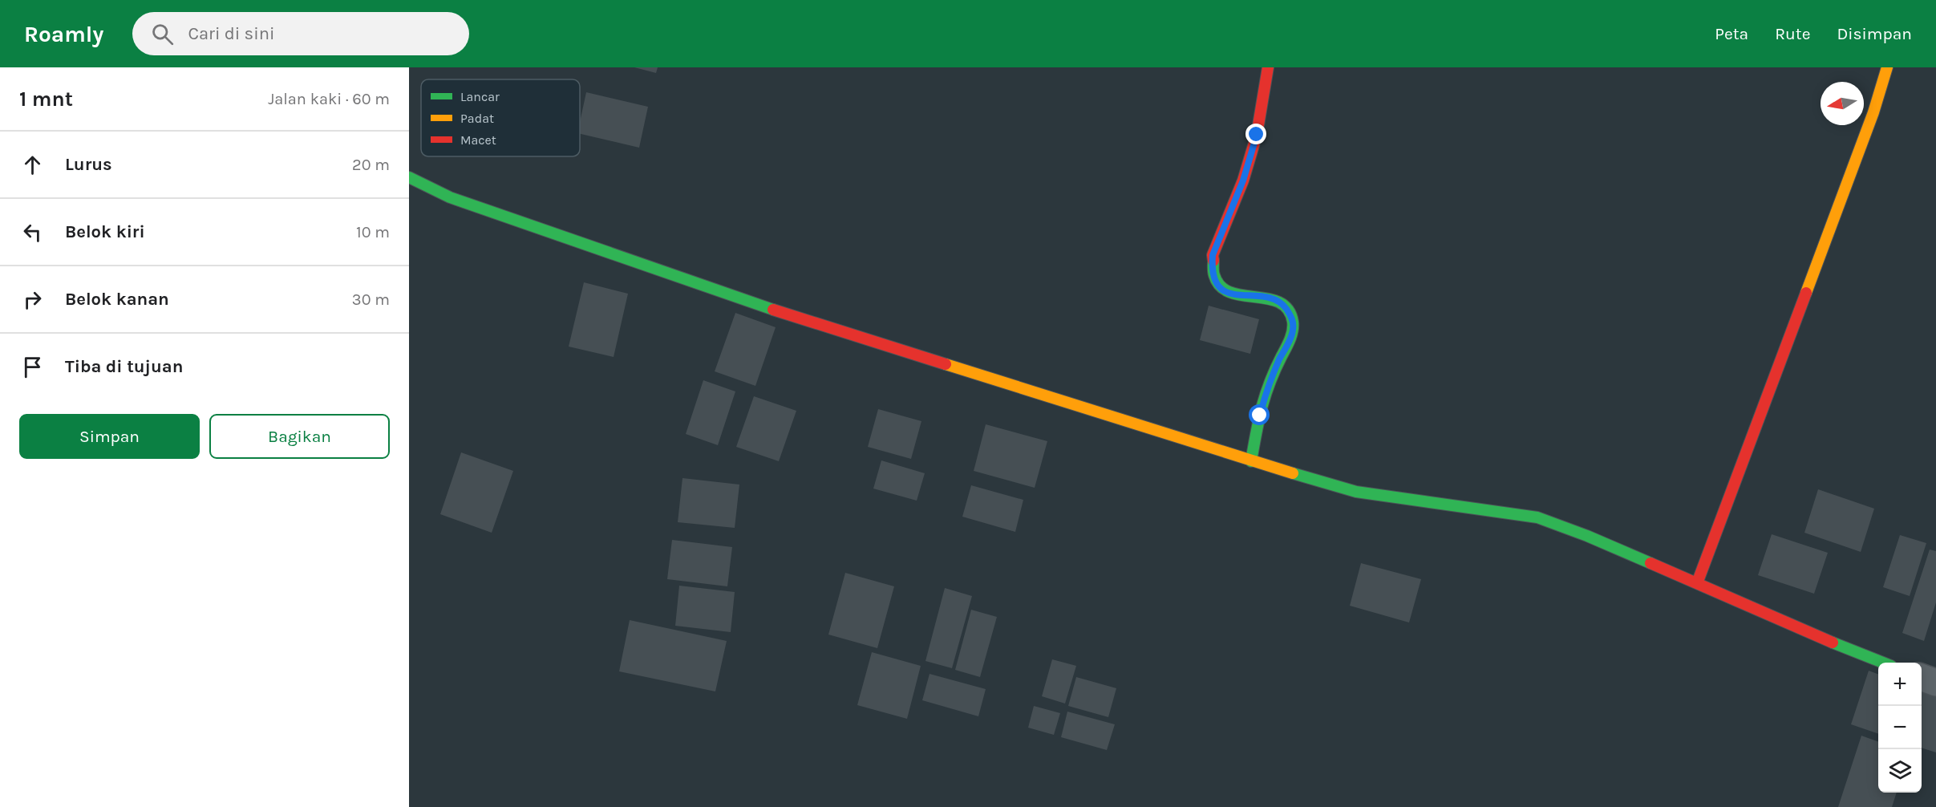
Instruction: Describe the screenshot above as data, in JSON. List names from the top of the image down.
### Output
{
  "legend": ["Lancar", "Padat", "Macet"],
  "north": "left",
  "page": {
    "header": "Roamly",
    "search": "Cari di sini",
    "nav": ["Peta", "Rute", "Disimpan"],
    "heading": ["1 mnt", "Jalan kaki · 60 m"],
    "list": [
      ["Lurus", "20 m"],
      ["Belok kiri", "10 m"],
      ["Belok kanan", "30 m"],
      "Tiba di tujuan"
    ],
    "buttons": ["Simpan", "Bagikan"],
    "map_buttons": ["+", "−"]
  }
}
